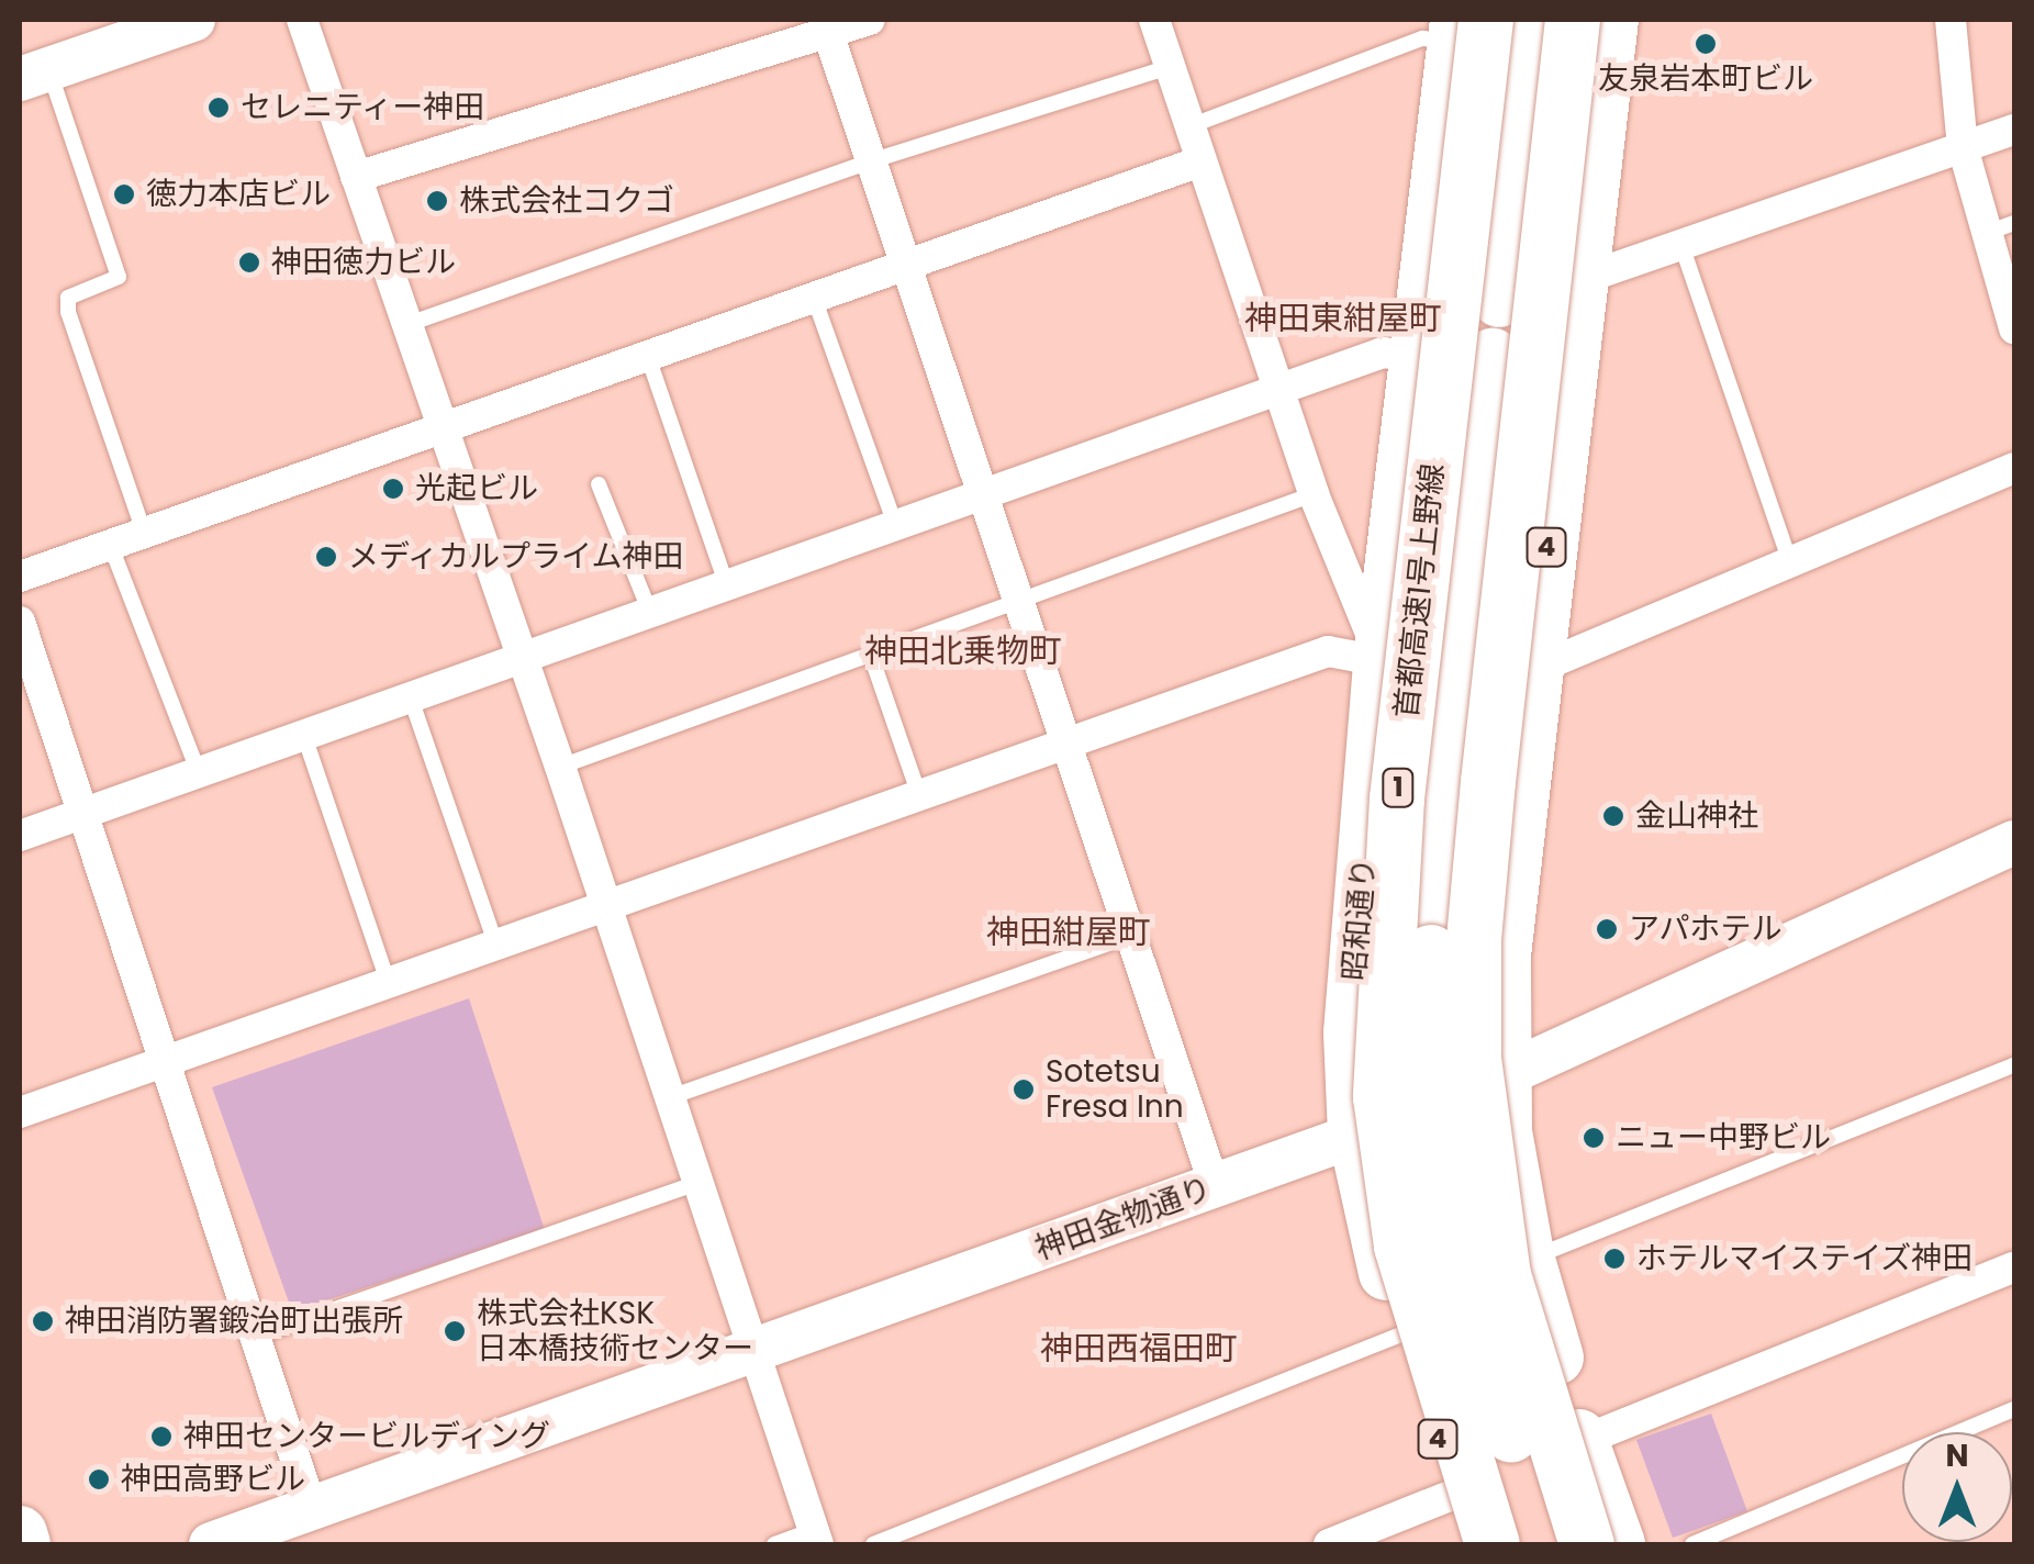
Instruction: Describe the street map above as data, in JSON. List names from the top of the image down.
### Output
{
  "streets": {
    "highway": [
      "4",
      "首都高速1号上野線",
      "1",
      "昭和通り"
    ],
    "street": ["神田金物通り"]
  },
  "crossings": [
    ["4", "神田金物通り"],
    ["首都高速1号上野線", "昭和通り"],
    ["昭和通り", "神田金物通り"]
  ],
  "districts": [
    "神田東紺屋町",
    "神田北乗物町",
    "神田紺屋町",
    "神田西福田町"
  ],
  "places": [
    "友泉岩本町ビル",
    "セレニティー神田",
    "徳力本店ビル",
    "株式会社コクゴ",
    "神田徳力ビル",
    "光起ビル",
    "メディカルプライム神田",
    "金山神社",
    "アパホテル",
    "Sotetsu Fresa Inn",
    "ニュー中野ビル",
    "ホテルマイステイズ神田",
    "神田消防署鍛治町出張所",
    "株式会社KSK 日本橋技術センター",
    "神田センタービルディング",
    "神田高野ビル"
  ],
  "north": "top"
}
